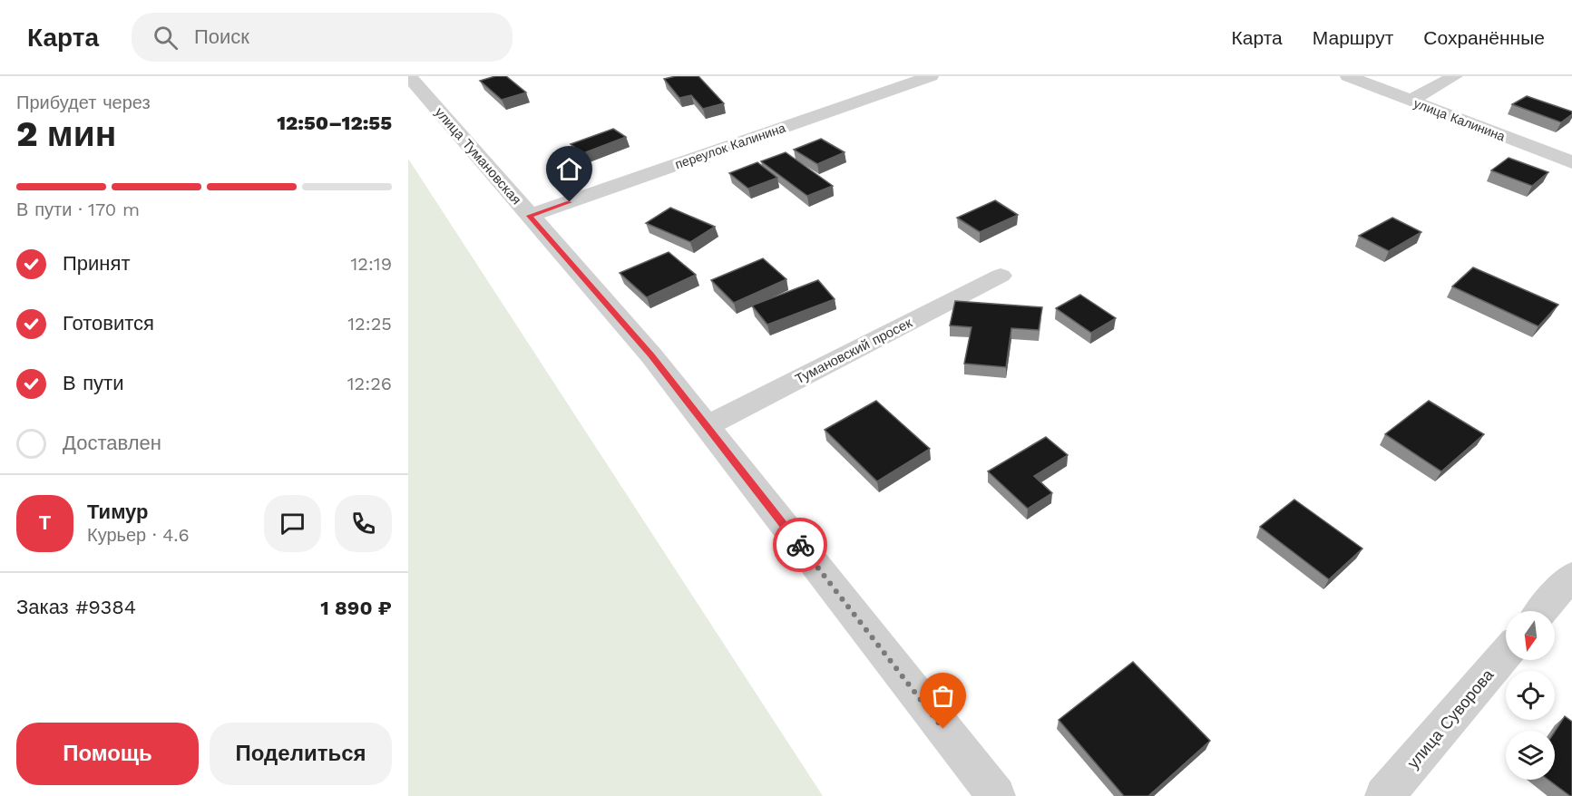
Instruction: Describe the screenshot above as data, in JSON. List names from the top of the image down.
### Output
{
  "streets": {
    "street": [
      "улица Калинина",
      "переулок Калинина",
      "улица Тумановская",
      "Тумановский просек",
      "улица Суворова"
    ]
  },
  "crossings": [
    ["переулок Калинина", "улица Тумановская"],
    ["улица Тумановская", "Тумановский просек"]
  ],
  "north": "bottom",
  "page": {
    "header": "Карта",
    "search": "Поиск",
    "nav": ["Карта", "Маршрут", "Сохранённые"],
    "heading": ["2 мин", "Прибудет через", "12:50–12:55"],
    "panel": [
      "Тимур",
      "Курьер · 4.6",
      "Заказ #9384",
      "1 890 ₽"
    ],
    "bar": "В пути · 170 m",
    "list": [
      ["Принят", "12:19"],
      ["Готовится", "12:25"],
      ["В пути", "12:26"],
      "Доставлен"
    ],
    "round": "Т",
    "buttons": ["Помощь", "Поделиться"]
  }
}
